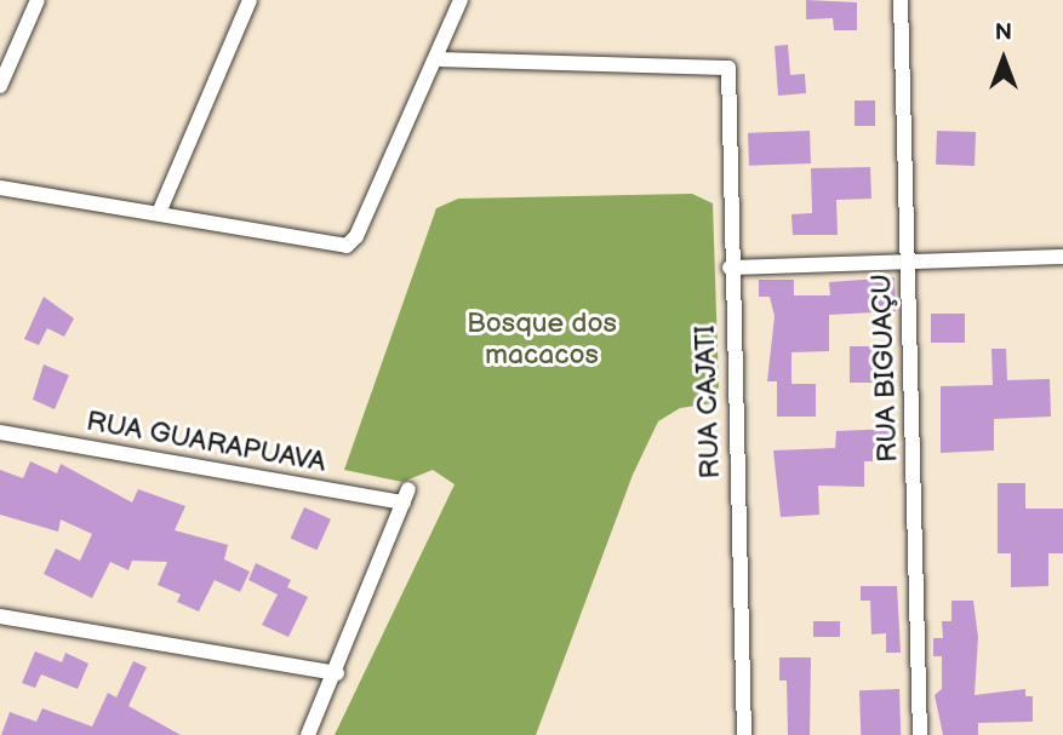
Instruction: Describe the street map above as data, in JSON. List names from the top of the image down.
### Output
{
  "streets": {
    "street": ["RUA BIGUAÇU", "RUA CAJATI", "RUA GUARAPUAVA"]
  },
  "parks": ["Bosque dos macacos"],
  "north": "top"
}
